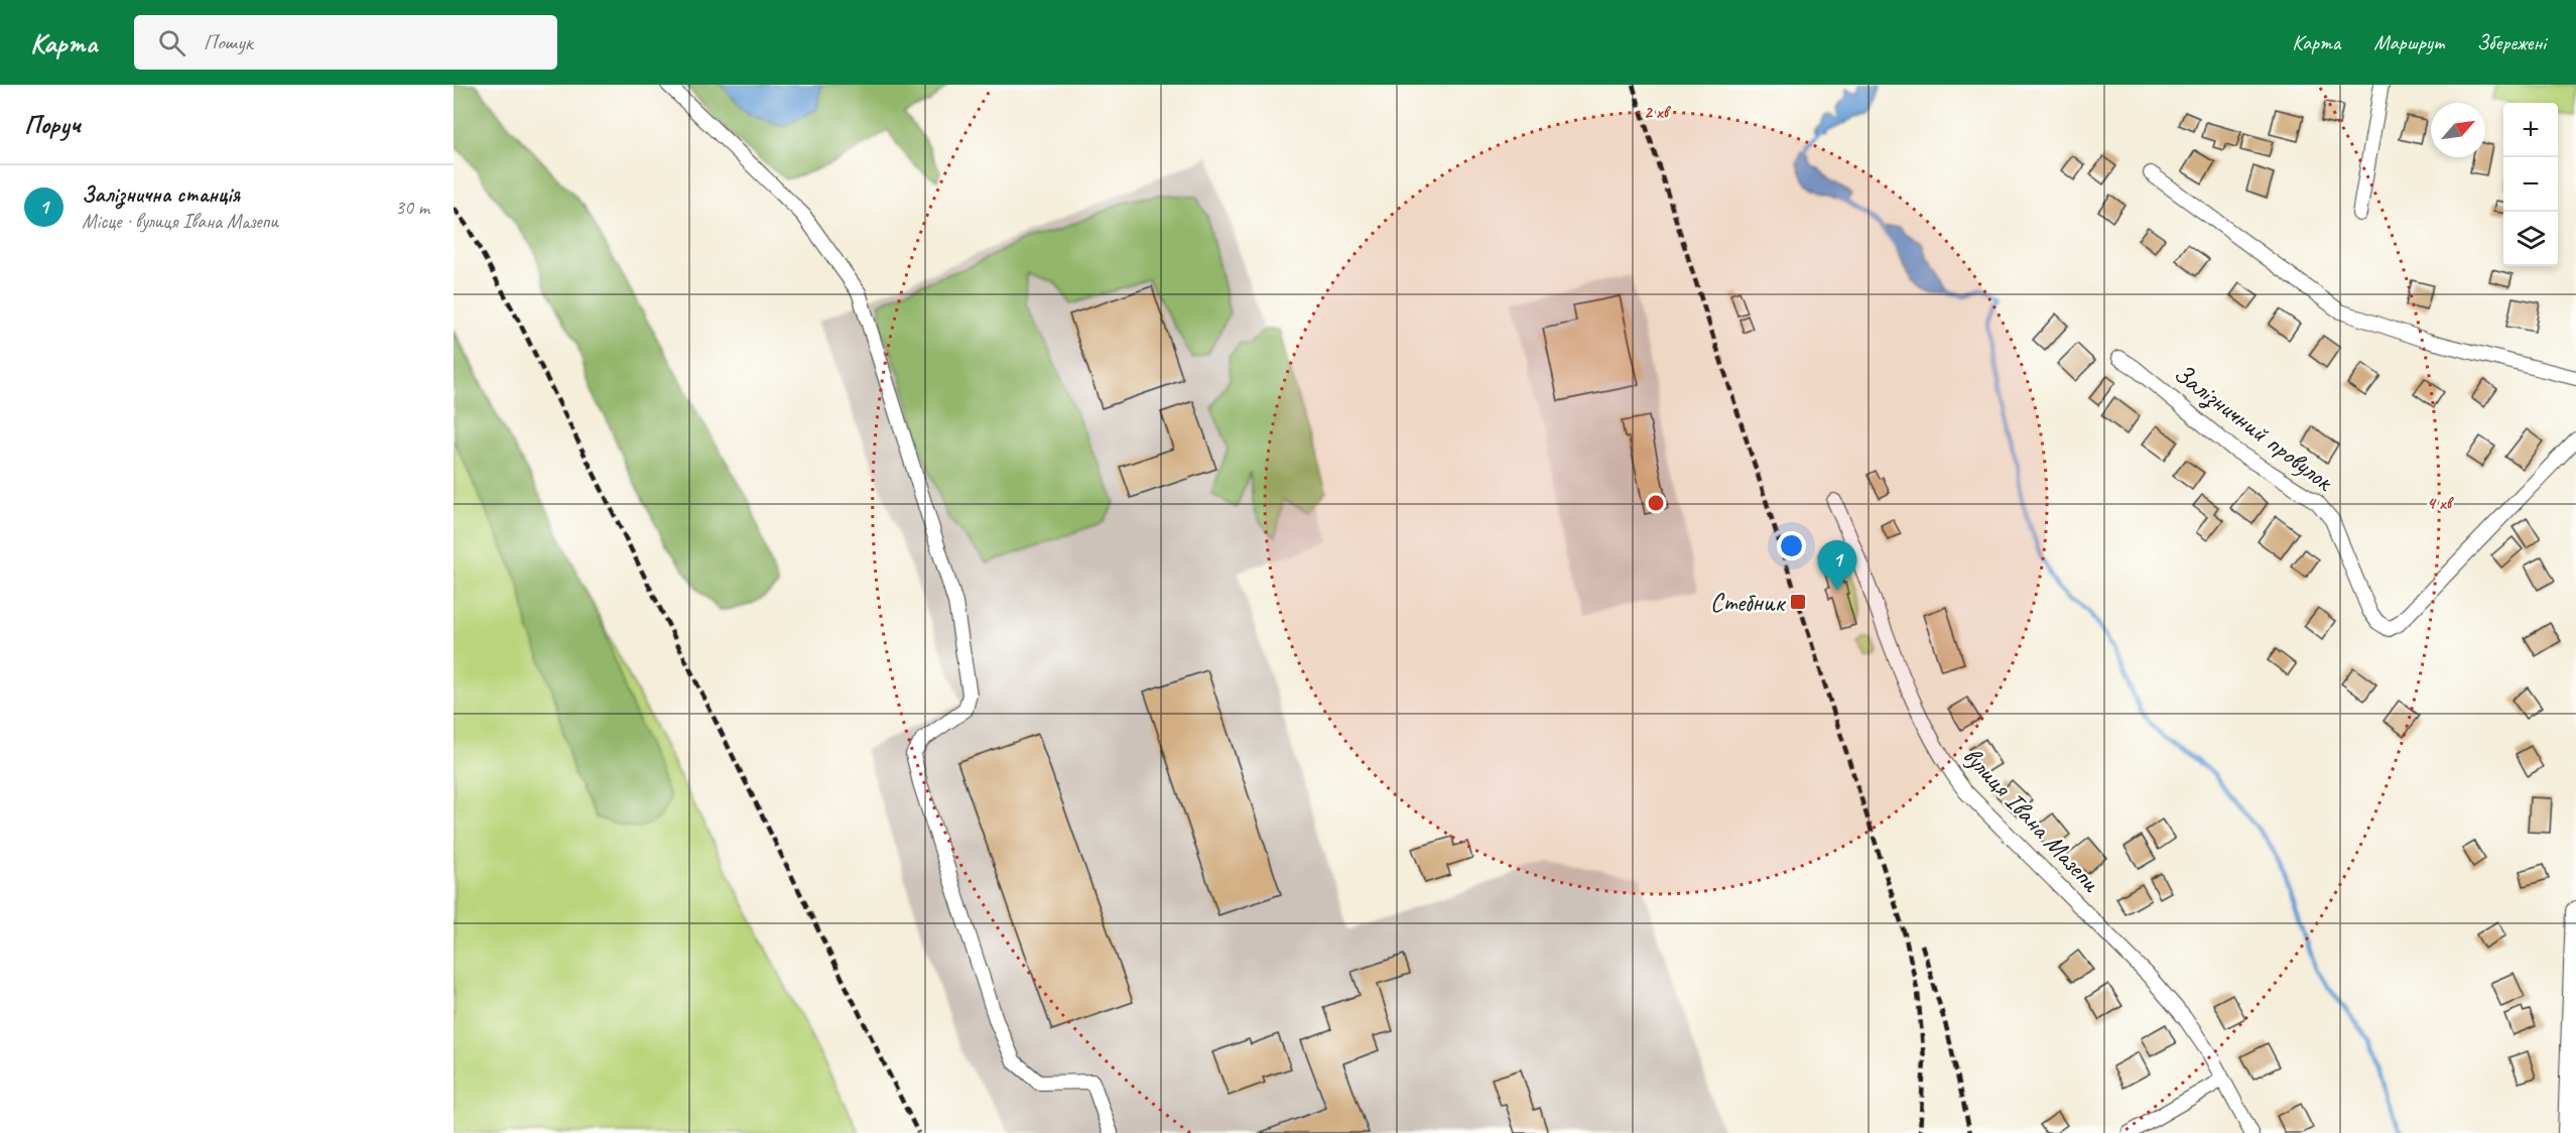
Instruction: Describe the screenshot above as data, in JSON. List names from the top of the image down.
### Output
{
  "streets": {
    "street": ["Залізничний провулок", "вулиця Івана Мазепи"]
  },
  "places": {
    "transit": ["Стебник"]
  },
  "north": "top right",
  "page": {
    "header": "Карта",
    "search": "Пошук",
    "nav": ["Карта", "Маршрут", "Збережені"],
    "heading": "Поруч",
    "map_buttons": ["+", "−"],
    "list": [
      {
        "mark": "1",
        "name": "Залізнична станція",
        "note": "Місце · вулиця Івана Мазепи",
        "value": "30 m"
      }
    ],
    "pins": "1"
  },
  "rings": ["2 хв", "4 хв"]
}
